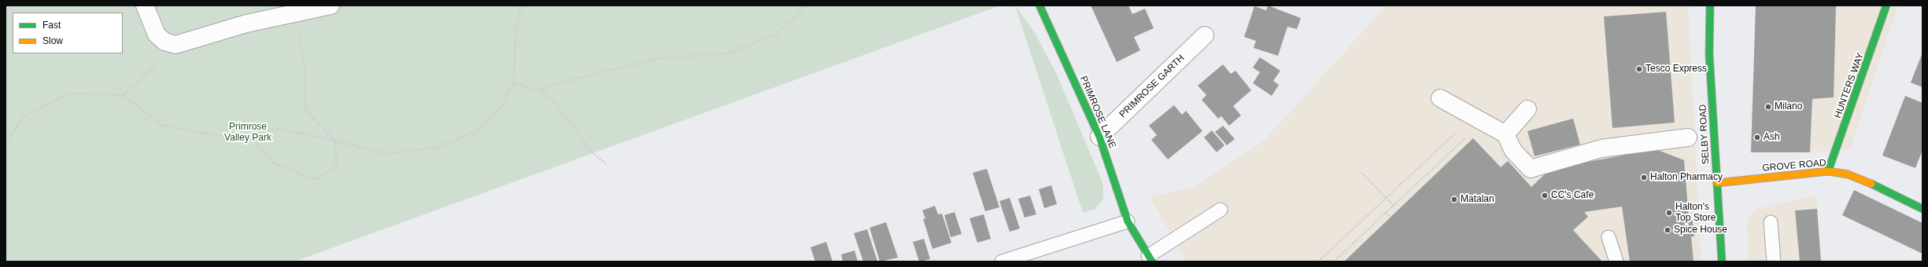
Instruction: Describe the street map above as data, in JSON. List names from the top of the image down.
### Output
{
  "streets": {
    "street": [
      "HUNTERS WAY",
      "PRIMROSE GARTH",
      "PRIMROSE LANE",
      "SELBY ROAD",
      "GROVE ROAD"
    ]
  },
  "crossings": [
    ["HUNTERS WAY", "GROVE ROAD"],
    ["PRIMROSE GARTH", "PRIMROSE LANE"],
    ["SELBY ROAD", "GROVE ROAD"]
  ],
  "parks": ["Primrose Valley Park"],
  "places": [
    "Tesco Express",
    "Milano",
    "Ash",
    "Halton Pharmacy",
    "CC's Cafe",
    "Matalan",
    "Halton's Top Store",
    "Spice House"
  ],
  "legend": ["Fast", "Slow"]
}
